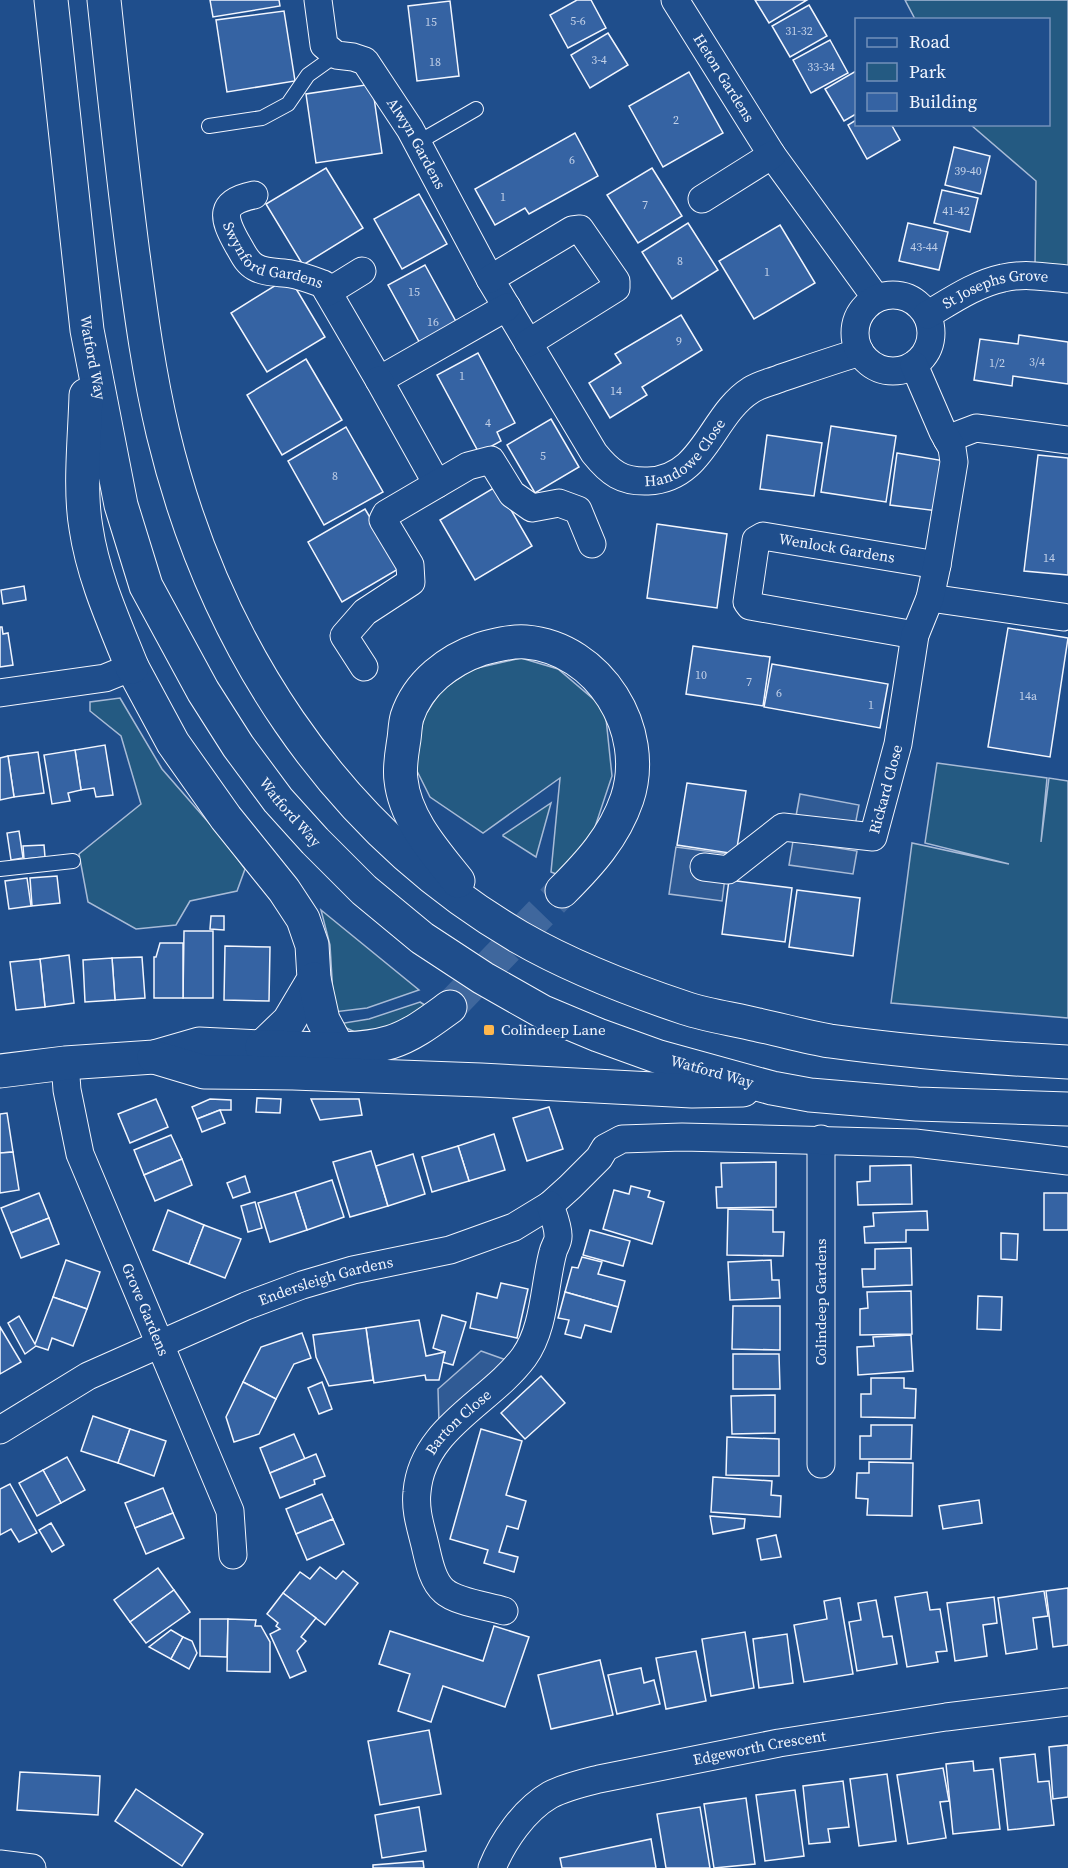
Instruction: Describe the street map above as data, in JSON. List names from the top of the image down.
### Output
{
  "streets": {
    "main road": ["Watford Way"],
    "street": [
      "Heton Gardens",
      "Alwyn Gardens",
      "Swynford Gardens",
      "St Josephs Grove",
      "Handowe Close",
      "Wenlock Gardens",
      "Rickard Close",
      "Endersleigh Gardens",
      "Colindeep Gardens",
      "Grove Gardens",
      "Barton Close",
      "Edgeworth Crescent"
    ]
  },
  "crossings": [
    ["Heton Gardens", "St Josephs Grove"],
    ["Heton Gardens", "Handowe Close"],
    ["Heton Gardens", "Rickard Close"],
    ["Alwyn Gardens", "Handowe Close"],
    ["St Josephs Grove", "Handowe Close"],
    ["St Josephs Grove", "Rickard Close"],
    ["Handowe Close", "Rickard Close"],
    ["Wenlock Gardens", "Rickard Close"],
    ["Endersleigh Gardens", "Colindeep Gardens"],
    ["Endersleigh Gardens", "Grove Gardens"],
    ["Endersleigh Gardens", "Barton Close"]
  ],
  "places": {
    "transit": ["Colindeep Lane"]
  },
  "house_numbers": [
    "5-6",
    "15",
    "31-32",
    "3-4",
    "18",
    "33-34",
    "2",
    "6",
    "39-40",
    "1",
    "7",
    "41-42",
    "43-44",
    "8",
    "1",
    "15",
    "16",
    "9",
    "3/4",
    "1/2",
    "1",
    "14",
    "4",
    "5",
    "8",
    "14",
    "10",
    "7",
    "6",
    "14a",
    "1"
  ],
  "legend": ["Road", "Park", "Building"]
}
